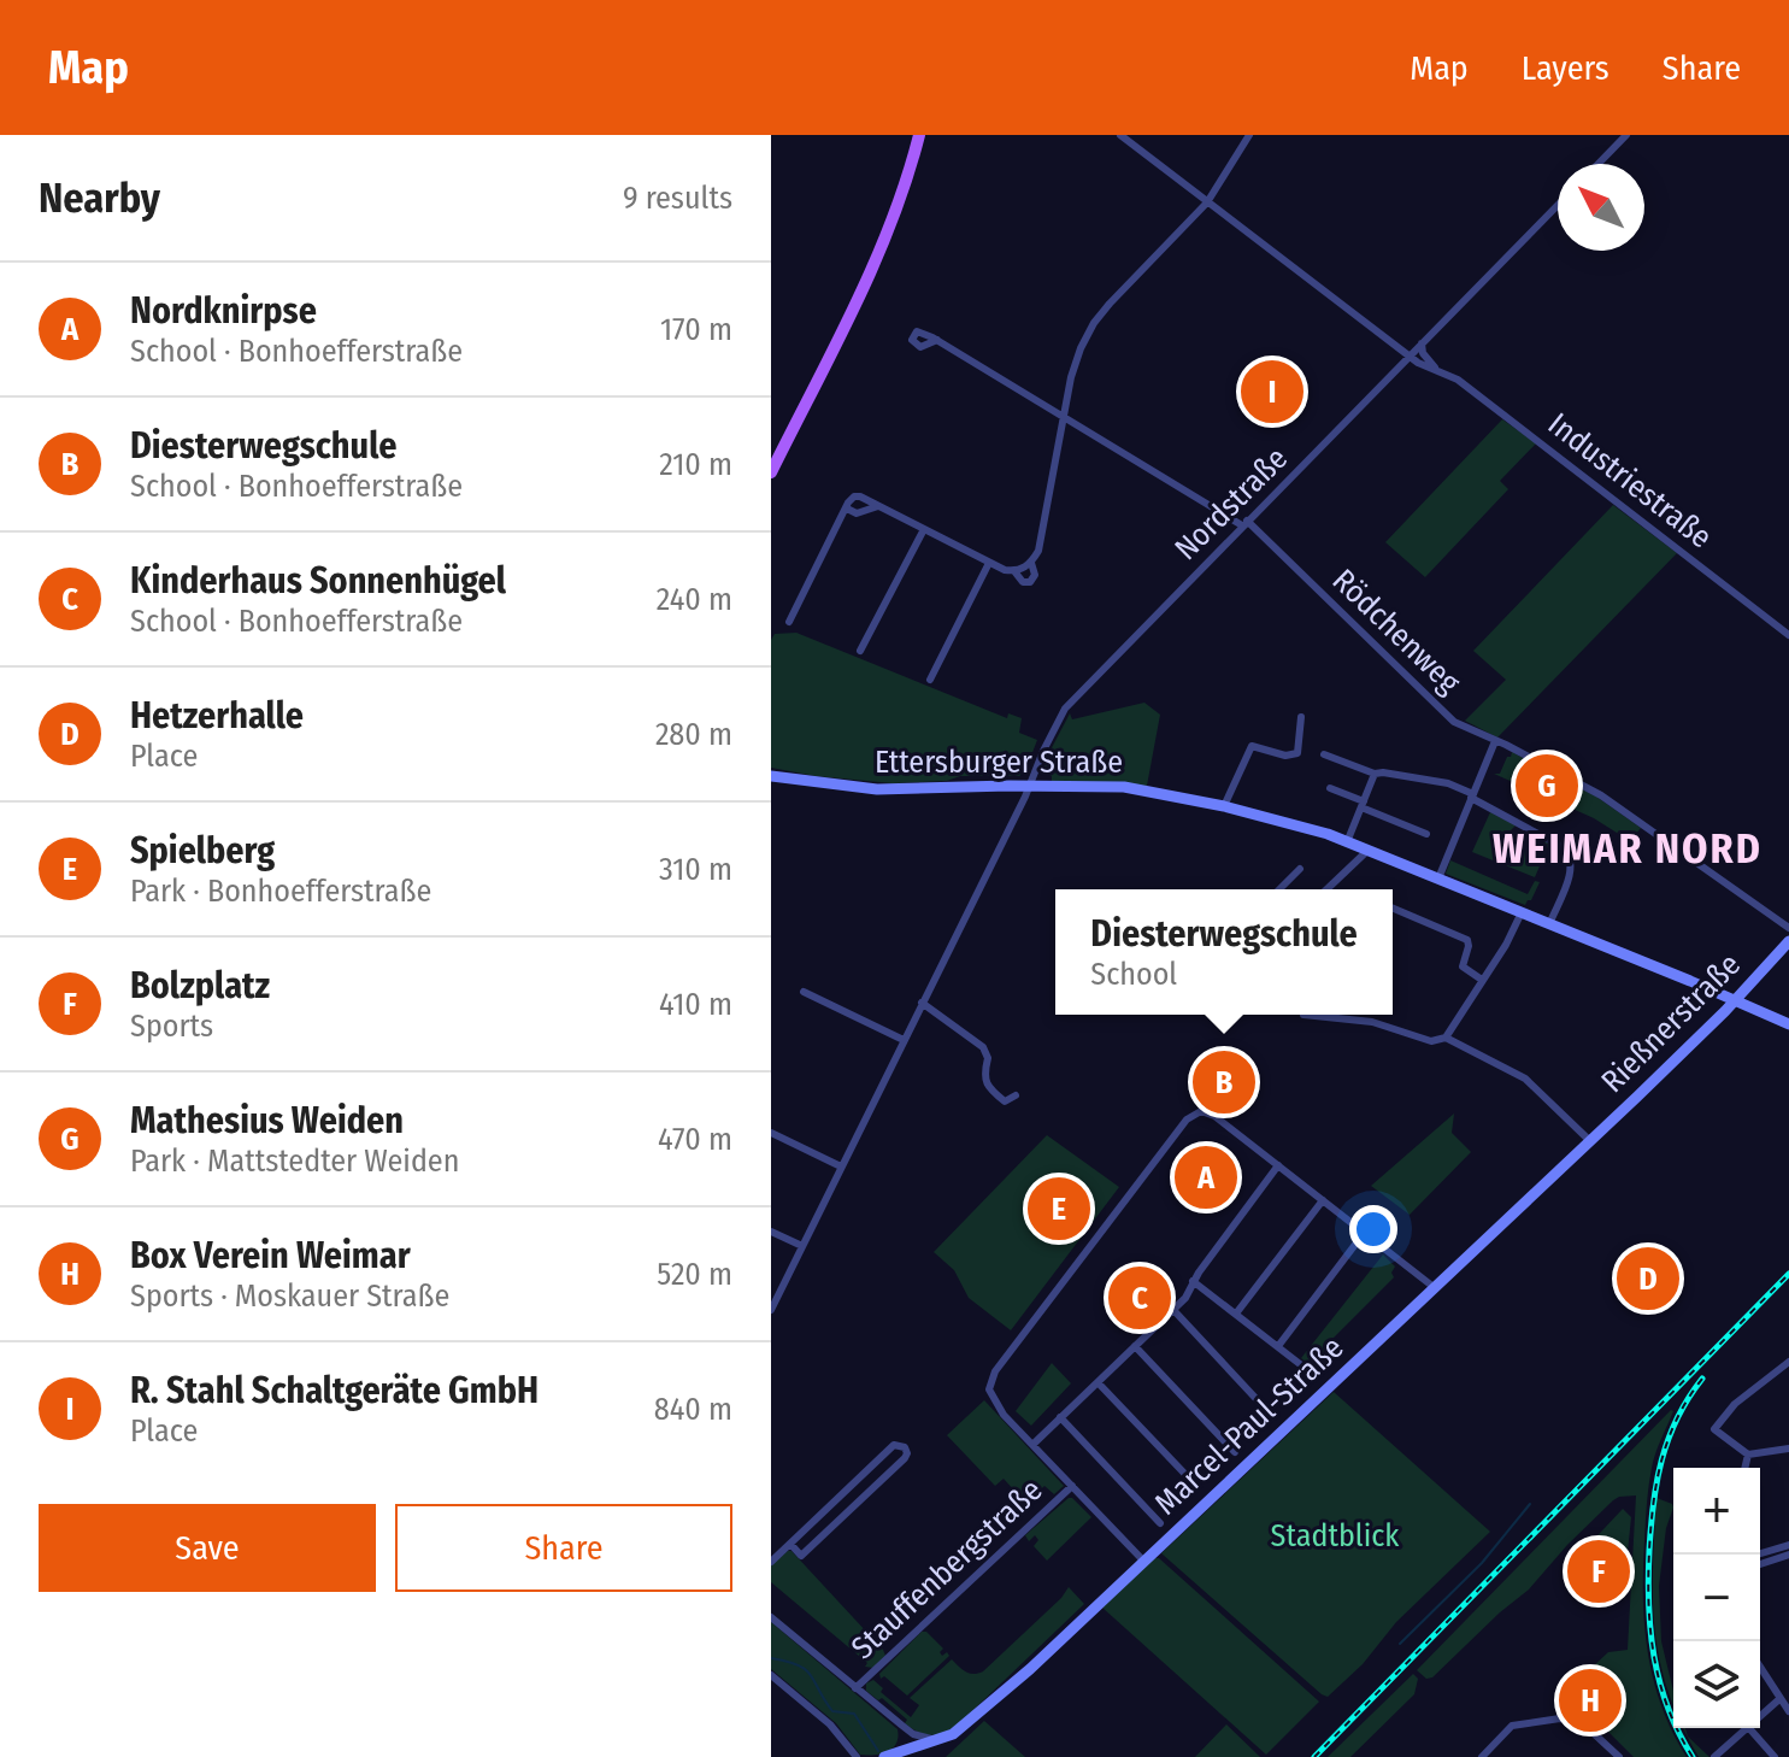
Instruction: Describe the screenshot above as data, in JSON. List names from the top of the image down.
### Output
{
  "streets": {
    "street": [
      "Industriestraße",
      "Nordstraße",
      "Rödchenweg",
      "Ettersburger Straße",
      "Rießnerstraße",
      "Marcel-Paul-Straße",
      "Stauffenbergstraße"
    ]
  },
  "crossings": [
    ["Industriestraße", "Nordstraße"],
    ["Nordstraße", "Rödchenweg"],
    ["Nordstraße", "Ettersburger Straße"],
    ["Ettersburger Straße", "Rießnerstraße"],
    ["Rießnerstraße", "Marcel-Paul-Straße"]
  ],
  "districts": ["WEIMAR NORD"],
  "parks": ["Stadtblick"],
  "north": "top left",
  "page": {
    "header": "Map",
    "nav": ["Map", "Layers", "Share"],
    "heading": ["Nearby", "9 results"],
    "list": [
      {
        "mark": "A",
        "name": "Nordknirpse",
        "note": "School · Bonhoefferstraße",
        "value": "170 m"
      },
      {
        "mark": "B",
        "name": "Diesterwegschule",
        "note": "School · Bonhoefferstraße",
        "value": "210 m"
      },
      {
        "mark": "C",
        "name": "Kinderhaus Sonnenhügel",
        "note": "School · Bonhoefferstraße",
        "value": "240 m"
      },
      {
        "mark": "D",
        "name": "Hetzerhalle",
        "note": "Place",
        "value": "280 m"
      },
      {
        "mark": "E",
        "name": "Spielberg",
        "note": "Park · Bonhoefferstraße",
        "value": "310 m"
      },
      {
        "mark": "F",
        "name": "Bolzplatz",
        "note": "Sports",
        "value": "410 m"
      },
      {
        "mark": "G",
        "name": "Mathesius Weiden",
        "note": "Park · Mattstedter Weiden",
        "value": "470 m"
      },
      {
        "mark": "H",
        "name": "Box Verein Weimar",
        "note": "Sports · Moskauer Straße",
        "value": "520 m"
      },
      {
        "mark": "I",
        "name": "R. Stahl Schaltgeräte GmbH",
        "note": "Place",
        "value": "840 m"
      }
    ],
    "pins": [
      "I",
      "G",
      "B",
      "A",
      "E",
      "D",
      "C",
      "F",
      "H"
    ],
    "popup": ["Diesterwegschule", "School"],
    "map_buttons": ["+", "−"],
    "buttons": ["Save", "Share"]
  }
}
